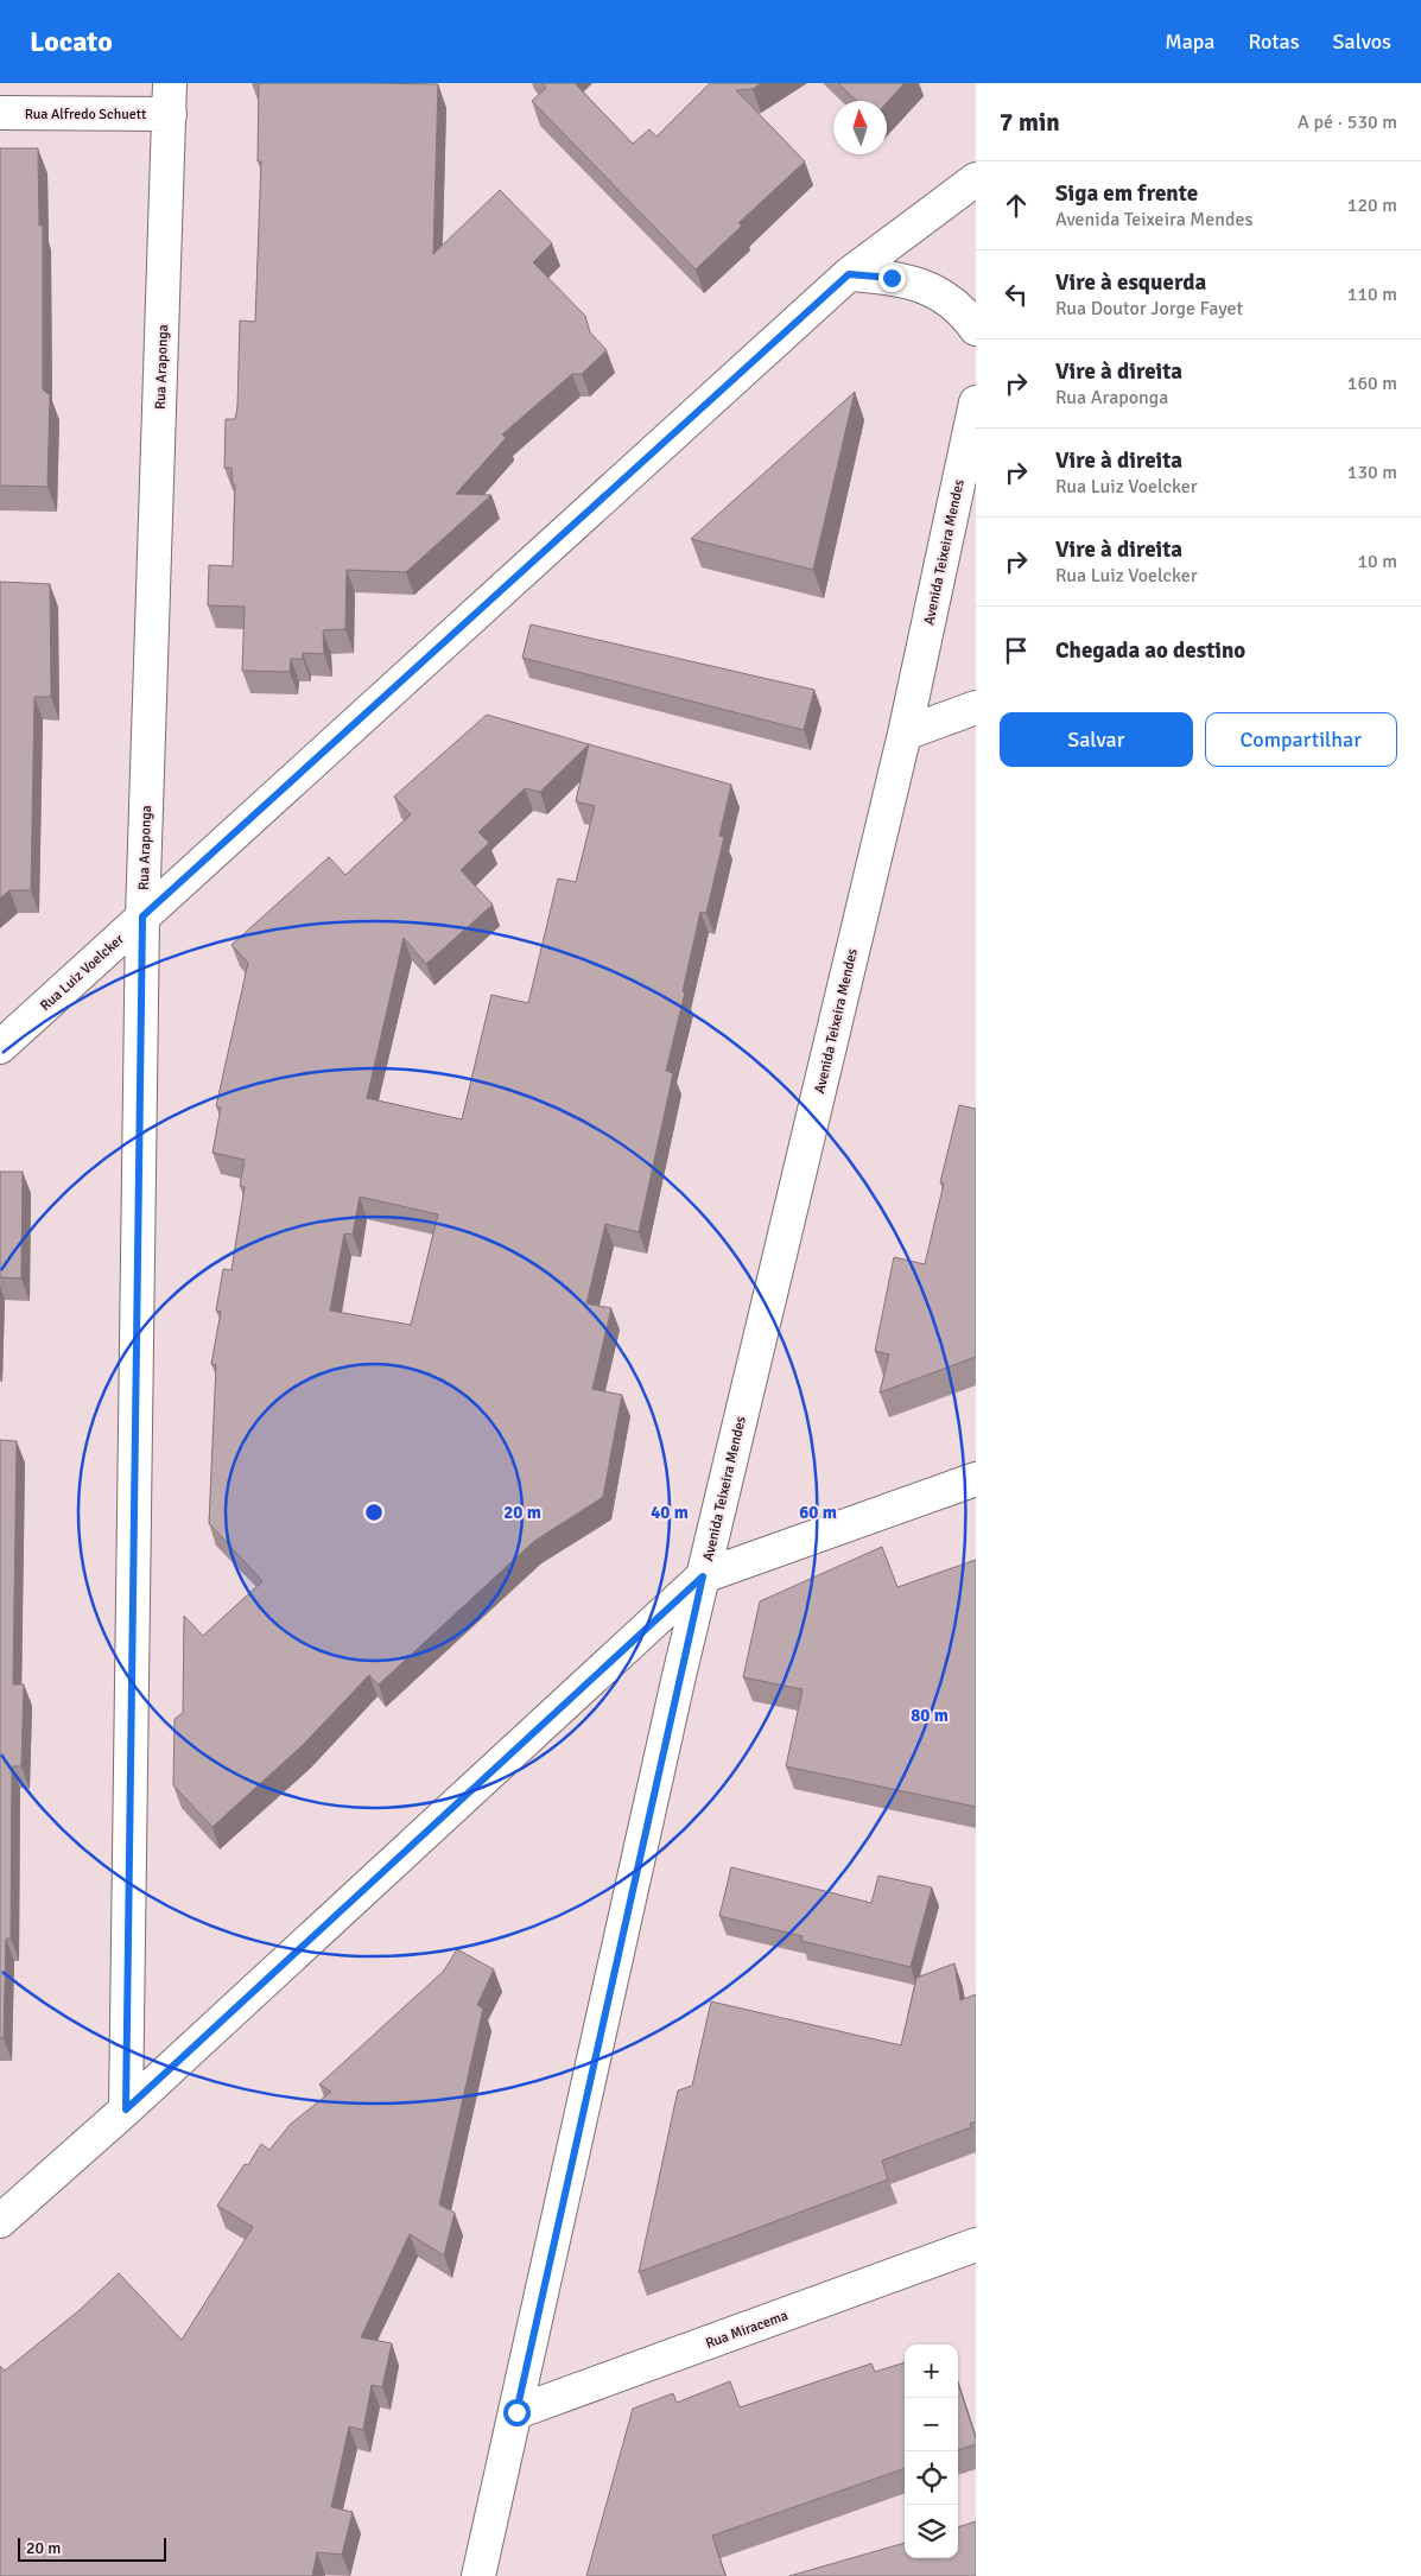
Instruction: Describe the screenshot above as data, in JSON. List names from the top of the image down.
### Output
{
  "streets": {
    "street": [
      "Rua Alfredo Schuett",
      "Rua Araponga",
      "Avenida Teixeira Mendes",
      "Rua Luiz Voelcker",
      "Rua Miracema"
    ]
  },
  "crossings": [
    ["Rua Alfredo Schuett", "Rua Araponga"],
    ["Rua Araponga", "Rua Luiz Voelcker"],
    ["Avenida Teixeira Mendes", "Rua Miracema"]
  ],
  "scale_bar": "20 m",
  "north": "top",
  "page": {
    "header": "Locato",
    "nav": ["Mapa", "Rotas", "Salvos"],
    "heading": ["7 min", "A pé · 530 m"],
    "list": [
      ["Siga em frente", "Avenida Teixeira Mendes", "120 m"],
      ["Vire à esquerda", "Rua Doutor Jorge Fayet", "110 m"],
      ["Vire à direita", "Rua Araponga", "160 m"],
      ["Vire à direita", "Rua Luiz Voelcker", "130 m"],
      ["Vire à direita", "Rua Luiz Voelcker", "10 m"],
      "Chegada ao destino"
    ],
    "buttons": ["Salvar", "Compartilhar"],
    "map_buttons": ["+", "−"],
    "scale": "20 m"
  },
  "rings": [
    "20 m",
    "40 m",
    "60 m",
    "80 m"
  ]
}
